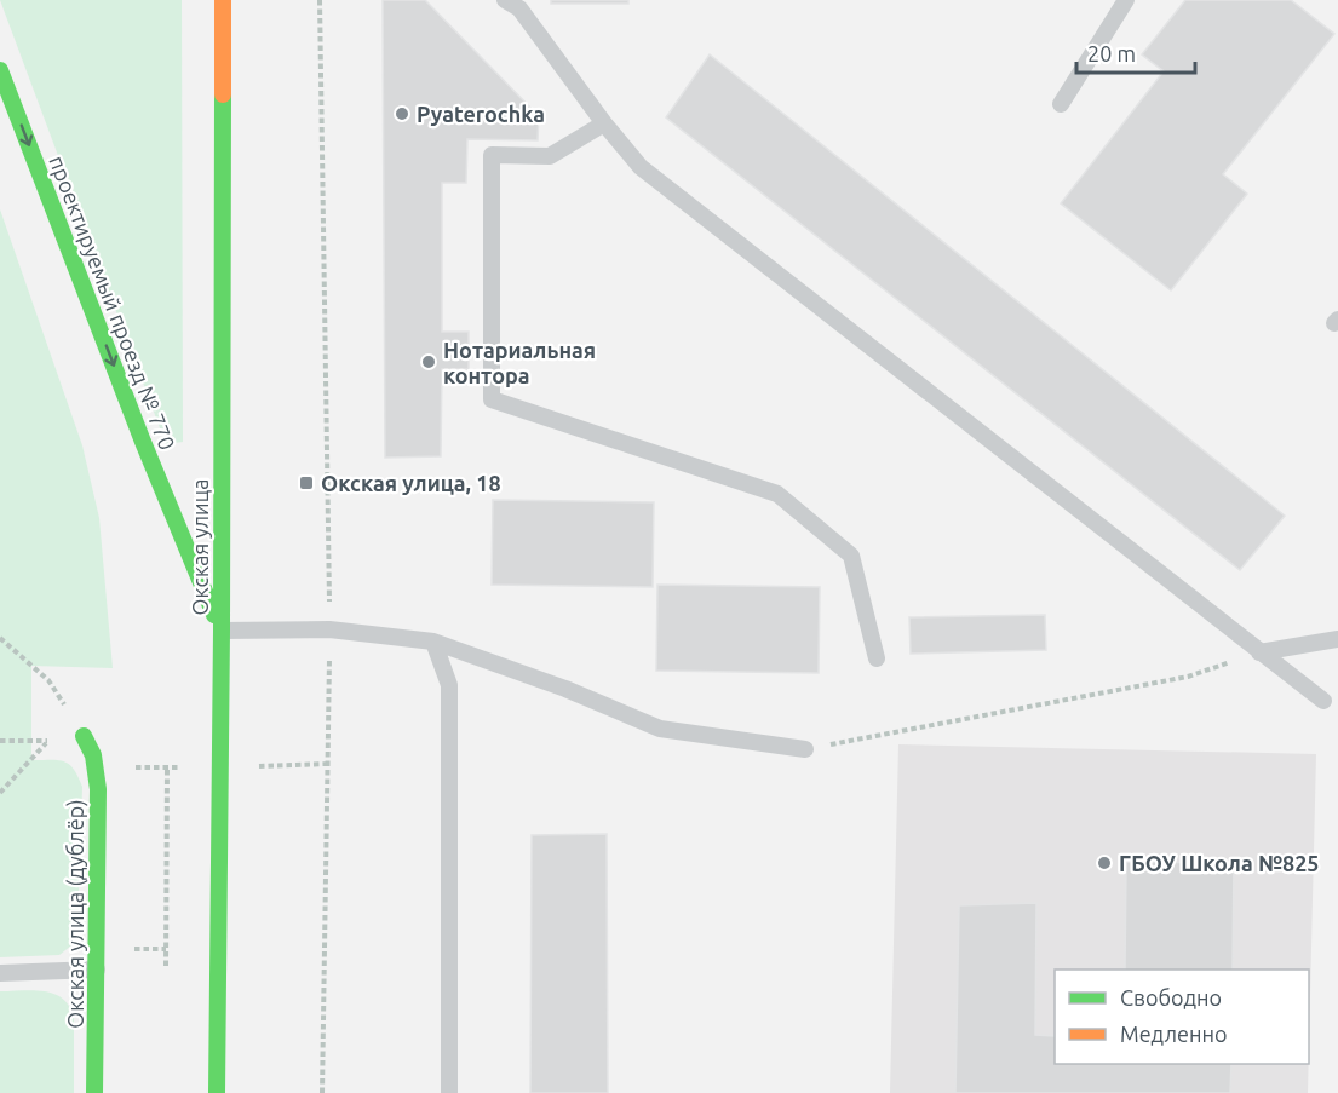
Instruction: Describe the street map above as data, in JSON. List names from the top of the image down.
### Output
{
  "streets": {
    "main road": ["проектируемый проезд № 770", "Окская улица", "Окская улица (дублёр)"]
  },
  "crossings": [
    ["проектируемый проезд № 770", "Окская улица"]
  ],
  "one_way": ["проектируемый проезд № 770"],
  "places": {
    "other": ["Pyaterochka", "Нотариальная контора", "ГБОУ Школа №825"],
    "transit": ["Окская улица, 18"]
  },
  "legend": ["Свободно", "Медленно"],
  "scale_bar": "20 m"
}
